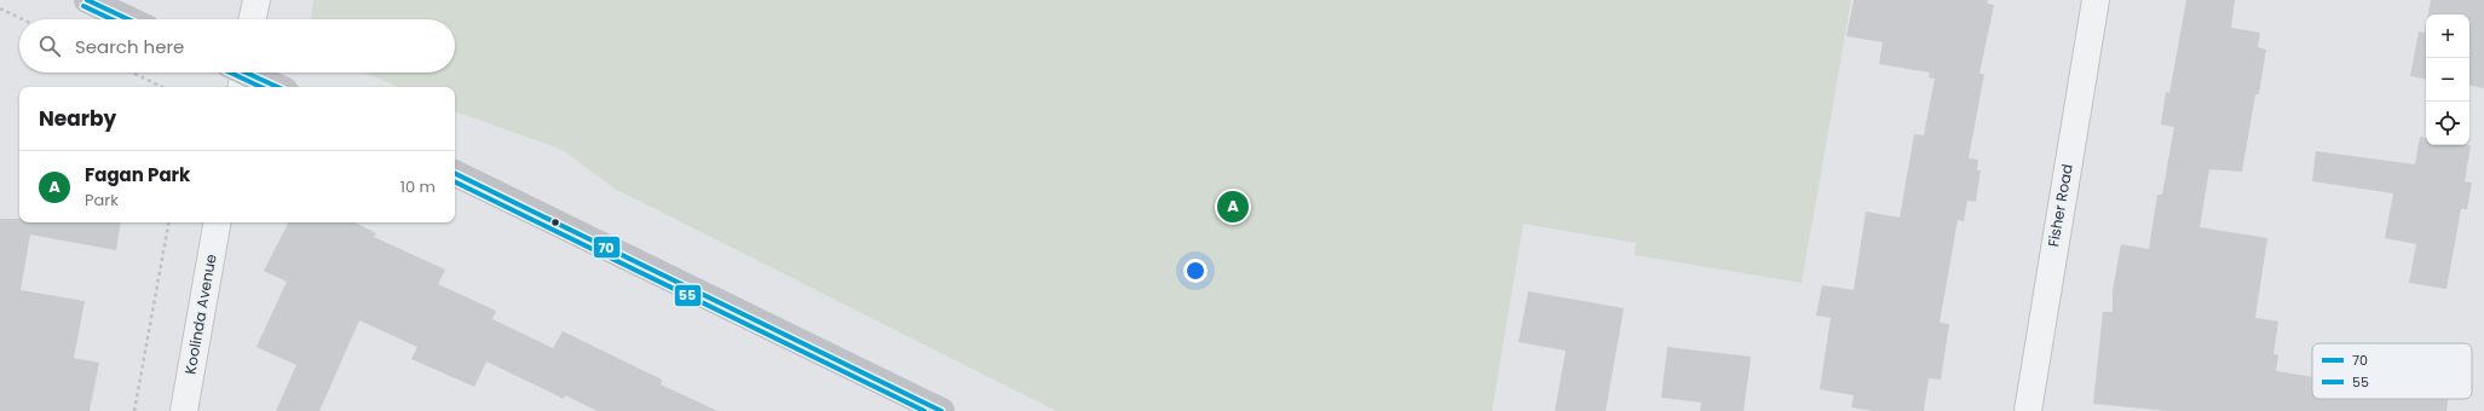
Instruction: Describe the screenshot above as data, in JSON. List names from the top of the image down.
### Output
{
  "streets": {
    "street": ["Fisher Road", "Koolinda Avenue"]
  },
  "lines": ["transit line 70", "transit line 55"],
  "legend": ["70", "55"],
  "page": {
    "map_buttons": ["+", "−"],
    "search": "Search here",
    "heading": "Nearby",
    "list": [
      {
        "mark": "A",
        "name": "Fagan Park",
        "note": "Park",
        "value": "10 m"
      }
    ],
    "pins": "A"
  }
}
